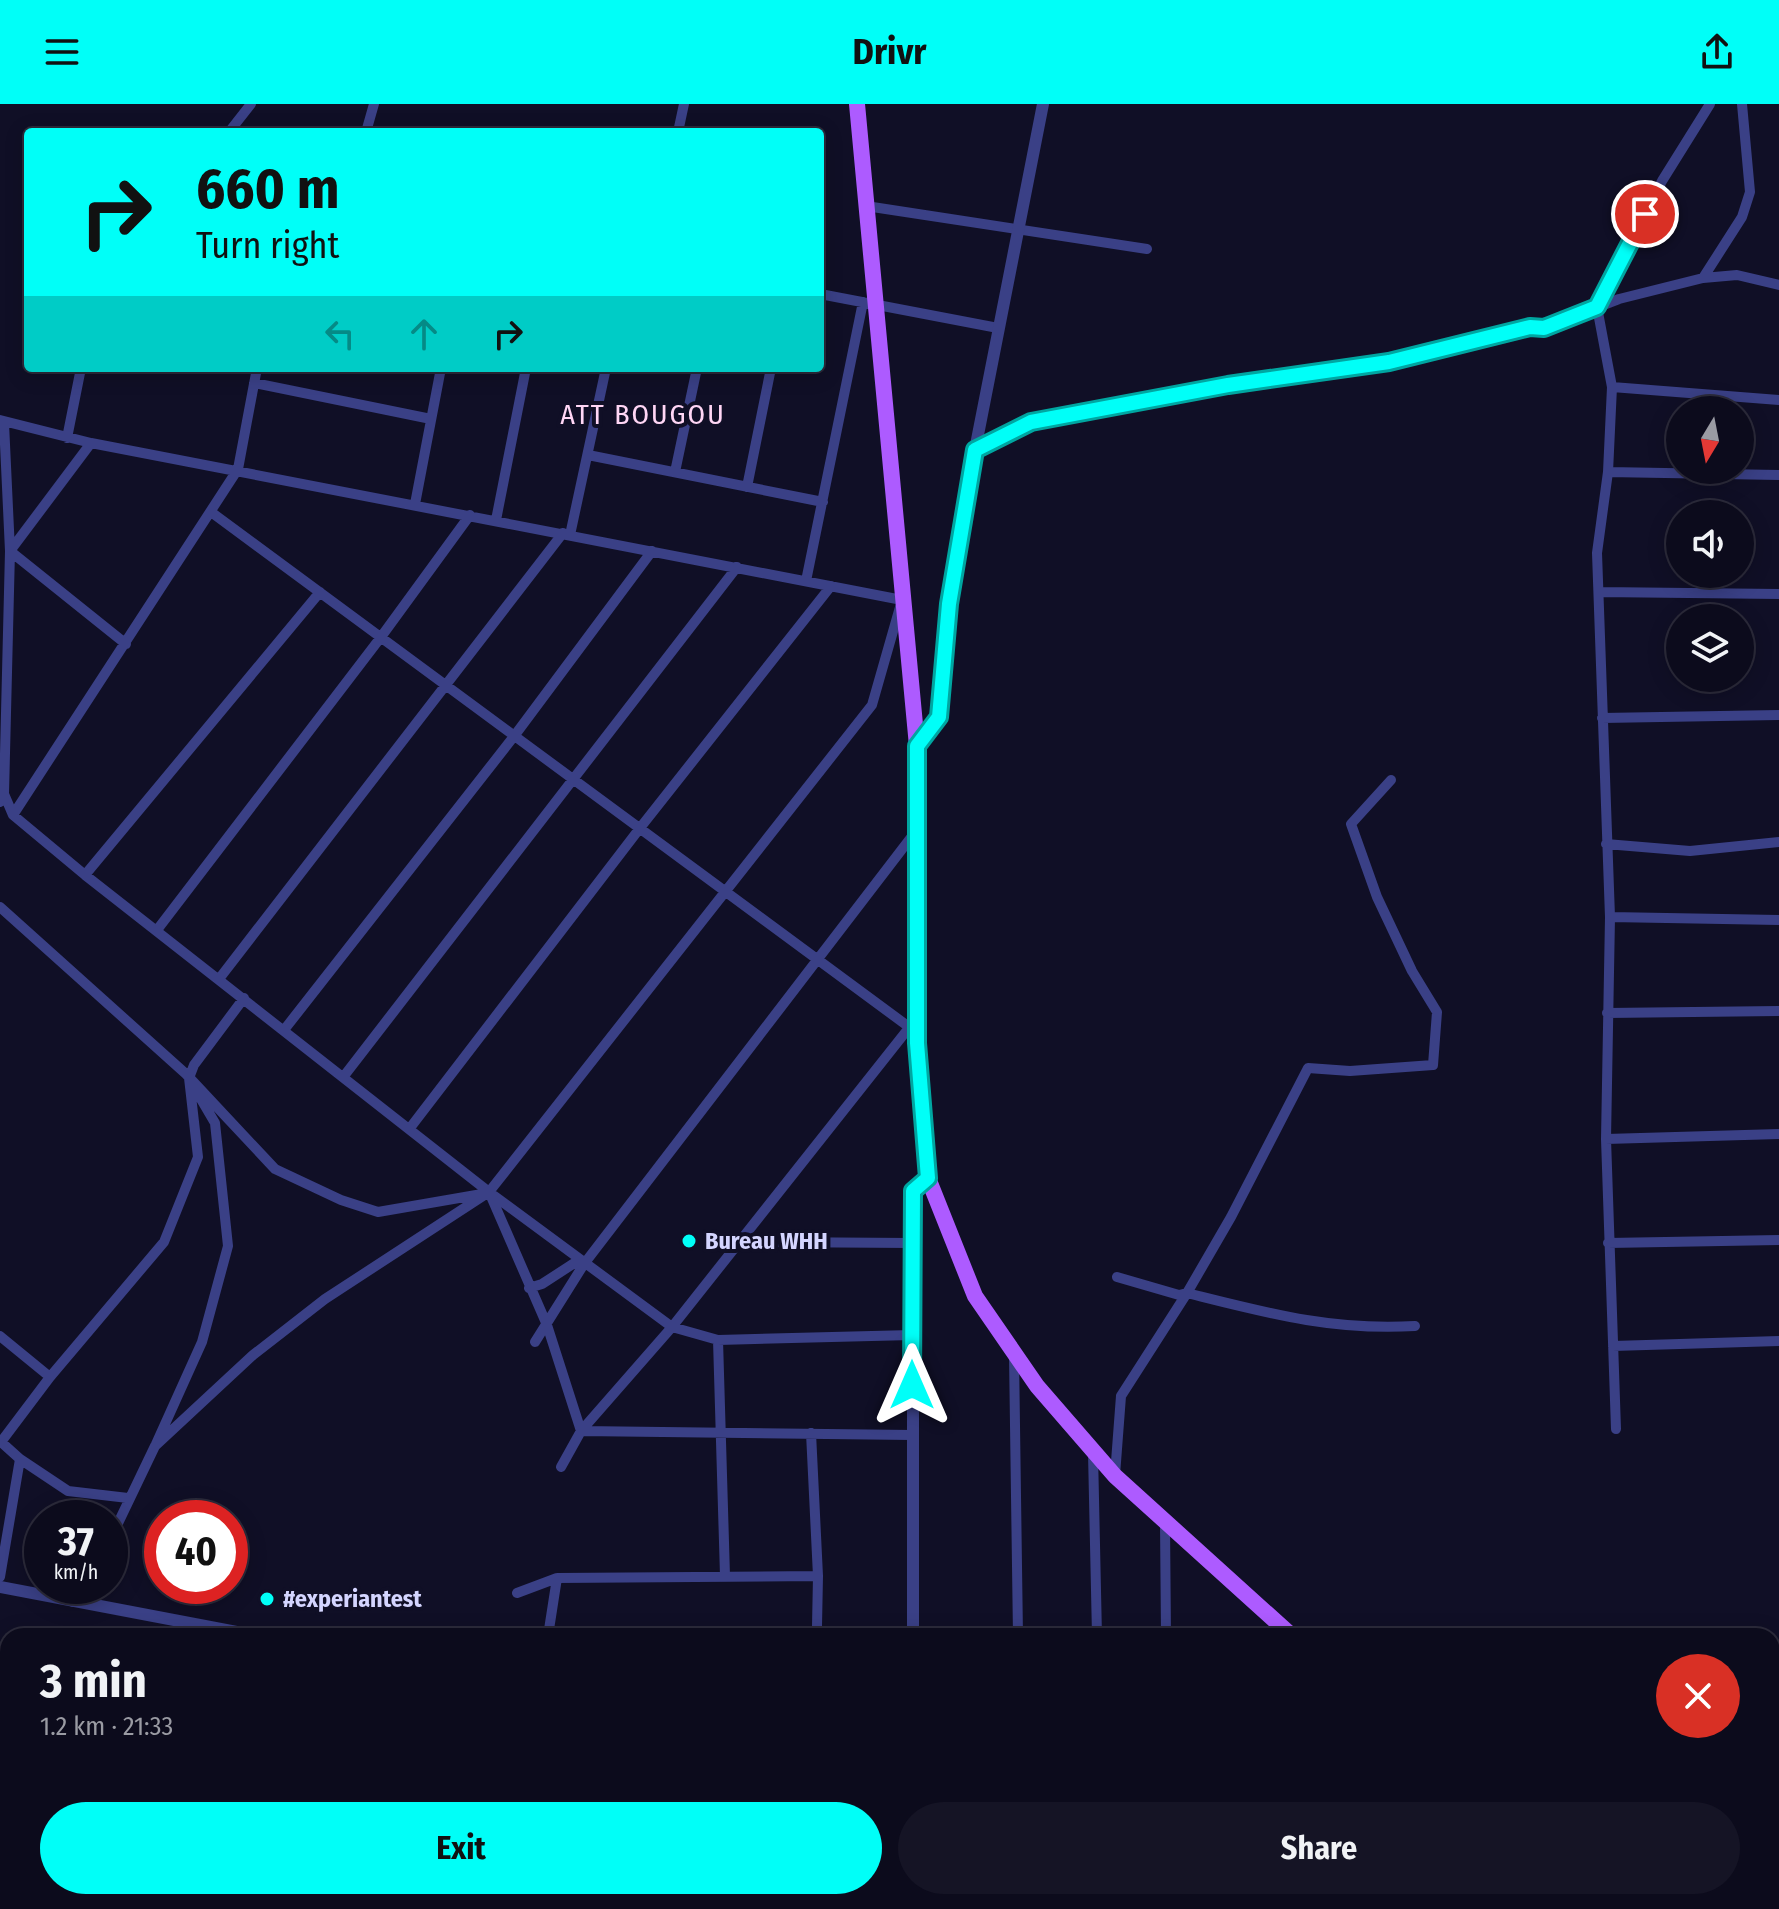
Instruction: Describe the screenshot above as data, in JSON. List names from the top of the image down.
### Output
{
  "districts": ["ATT BOUGOU"],
  "places": ["Bureau WHH", "#experiantest"],
  "north": "bottom",
  "page": {
    "header": "Drivr",
    "turn": ["660 m", "Turn right"],
    "speed": "37 km/h",
    "limit": "40",
    "heading": ["3 min", "1.2 km · 21:33"],
    "buttons": ["Exit", "Share"]
  }
}
